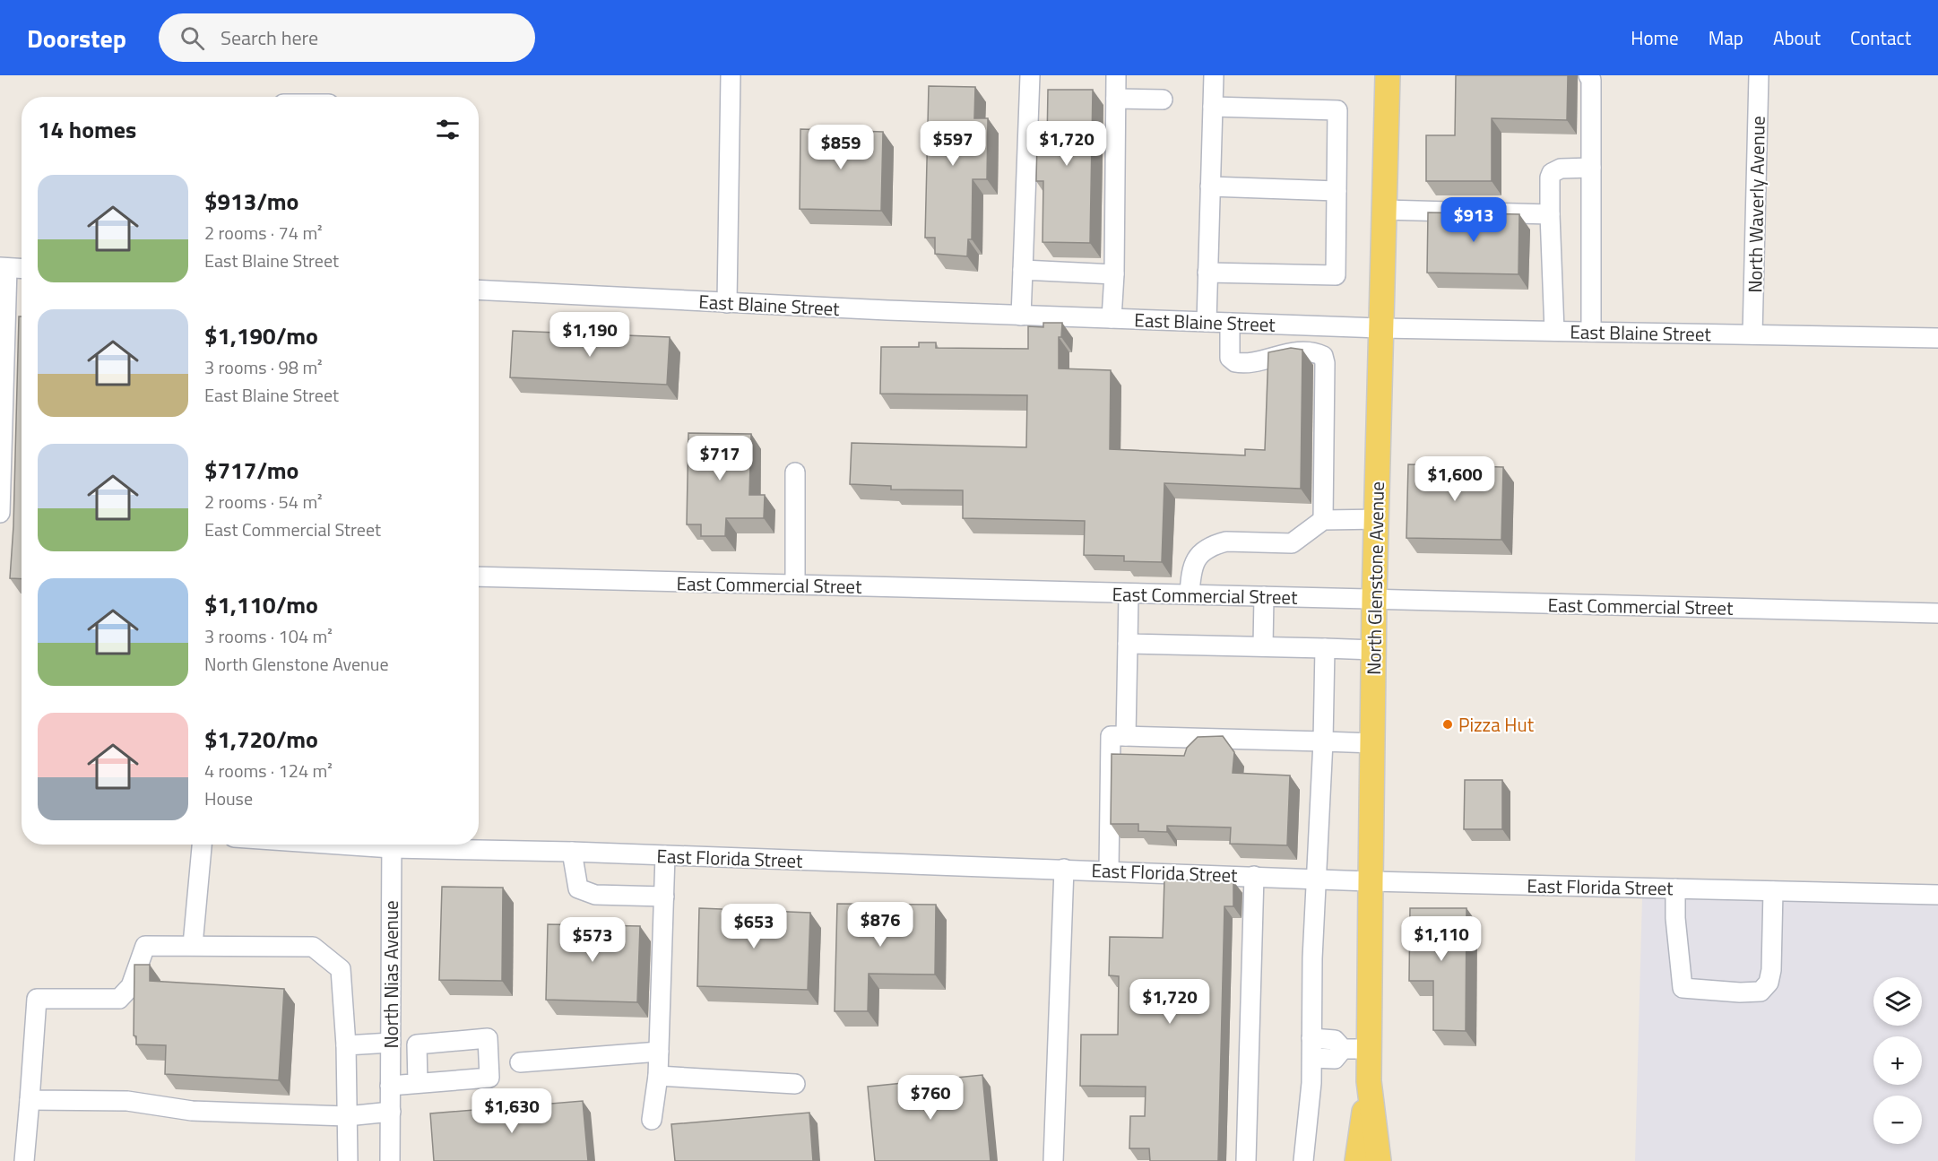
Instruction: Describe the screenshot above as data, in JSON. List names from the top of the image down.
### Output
{
  "streets": {
    "main road": ["North Glenstone Avenue"],
    "street": [
      "North Waverly Avenue",
      "East Blaine Street",
      "East Commercial Street",
      "East Florida Street",
      "North Nias Avenue"
    ]
  },
  "crossings": [
    ["North Waverly Avenue", "East Blaine Street"],
    ["East Blaine Street", "North Glenstone Avenue"],
    ["North Glenstone Avenue", "East Commercial Street"],
    ["North Glenstone Avenue", "East Florida Street"]
  ],
  "places": ["Pizza Hut"],
  "page": {
    "header": "Doorstep",
    "search": "Search here",
    "nav": [
      "Home",
      "Map",
      "About",
      "Contact"
    ],
    "heading": "14 homes",
    "price": [
      "$597",
      "$1,720",
      "$859",
      "$913",
      "$1,190",
      "$717",
      "$1,600",
      "$876",
      "$653",
      "$1,110",
      "$573",
      "$1,720",
      "$760",
      "$1,630"
    ],
    "list": [
      {
        "name": "$913/mo",
        "note": "2 rooms · 74 m² · East Blaine Street"
      },
      {
        "name": "$1,190/mo",
        "note": "3 rooms · 98 m² · East Blaine Street"
      },
      {
        "name": "$717/mo",
        "note": "2 rooms · 54 m² · East Commercial Street"
      },
      {
        "name": "$1,110/mo",
        "note": "3 rooms · 104 m² · North Glenstone Avenue"
      },
      {
        "name": "$1,720/mo",
        "note": "4 rooms · 124 m² · House"
      }
    ],
    "map_buttons": ["+", "−"]
  }
}
